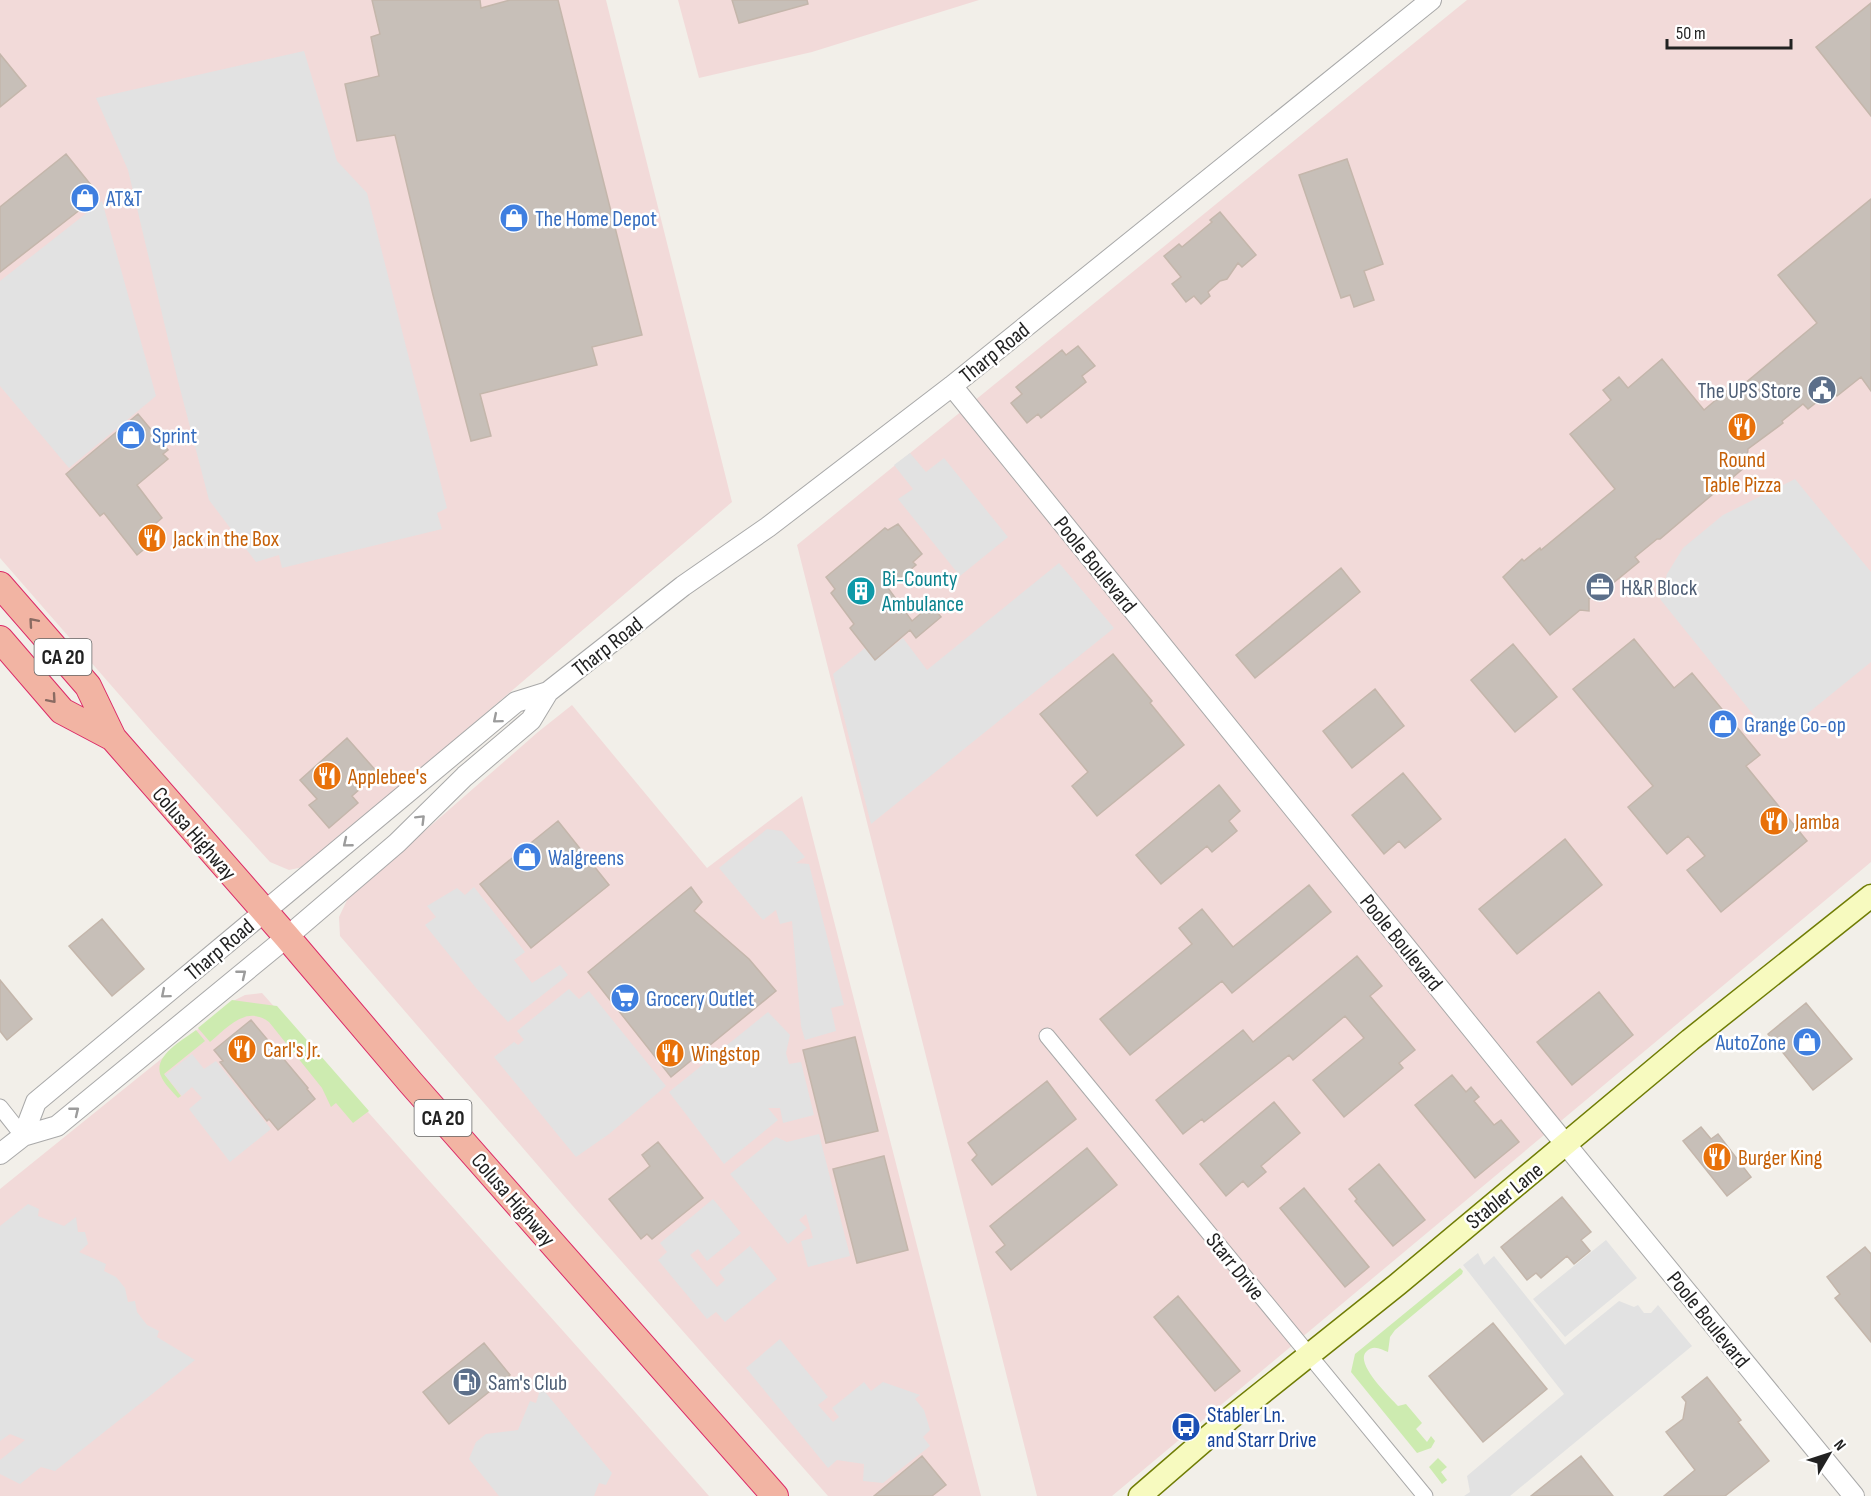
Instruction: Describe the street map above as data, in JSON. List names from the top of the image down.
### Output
{
  "streets": {
    "highway": ["CA 20", "Colusa Highway"],
    "main road": ["Stabler Lane"],
    "street": ["Tharp Road", "Poole Boulevard", "Starr Drive"]
  },
  "crossings": [
    ["Tharp Road", "Poole Boulevard"],
    ["Tharp Road", "Colusa Highway"],
    ["Poole Boulevard", "Stabler Lane"],
    ["Stabler Lane", "Starr Drive"]
  ],
  "places": {
    "shop": [
      "AT&T",
      "The Home Depot",
      "Sprint",
      "Grange Co-op",
      "Walgreens",
      "AutoZone"
    ],
    "public building": ["The UPS Store"],
    "restaurant": [
      "Round Table Pizza",
      "Jack in the Box",
      "Applebee's",
      "Jamba",
      "Carl's Jr.",
      "Wingstop",
      "Burger King"
    ],
    "office": ["H&R Block"],
    "building": ["Bi-County Ambulance"],
    "supermarket": ["Grocery Outlet"],
    "fuel station": ["Sam's Club"],
    "bus stop": ["Stabler Ln. and Starr Drive"]
  },
  "scale_bar": "50 m",
  "north": "top right"
}
